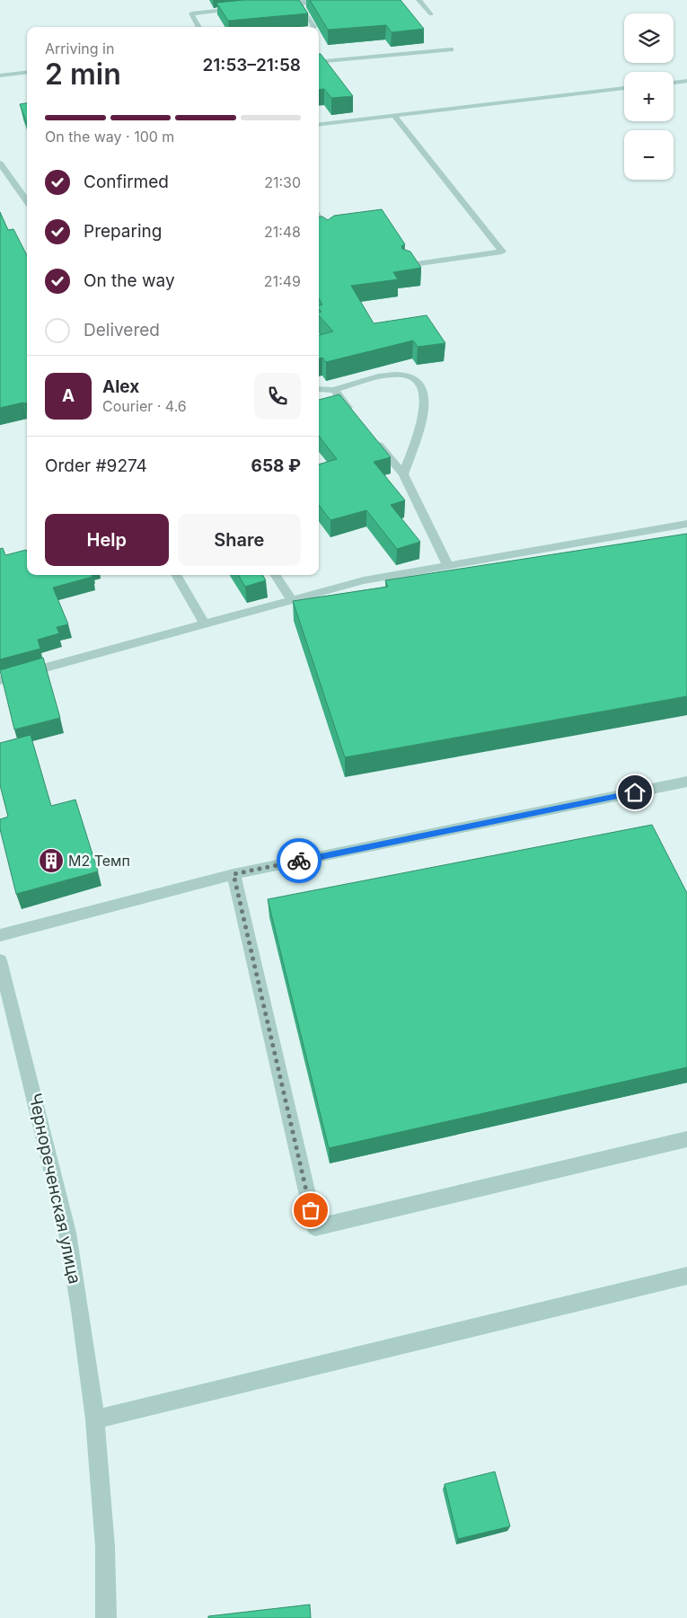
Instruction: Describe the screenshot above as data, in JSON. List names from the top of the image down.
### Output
{
  "streets": {
    "street": ["Чернореченская улица"]
  },
  "places": {
    "building": ["М2 Темп"]
  },
  "page": {
    "map_buttons": ["+", "−"],
    "heading": ["2 min", "Arriving in", "21:53–21:58"],
    "panel": [
      "Alex",
      "Courier · 4.6",
      "Order #9274",
      "658 ₽"
    ],
    "bar": "On the way · 100 m",
    "list": [
      ["Confirmed", "21:30"],
      ["Preparing", "21:48"],
      ["On the way", "21:49"],
      "Delivered"
    ],
    "round": "A",
    "buttons": ["Help", "Share"]
  }
}
